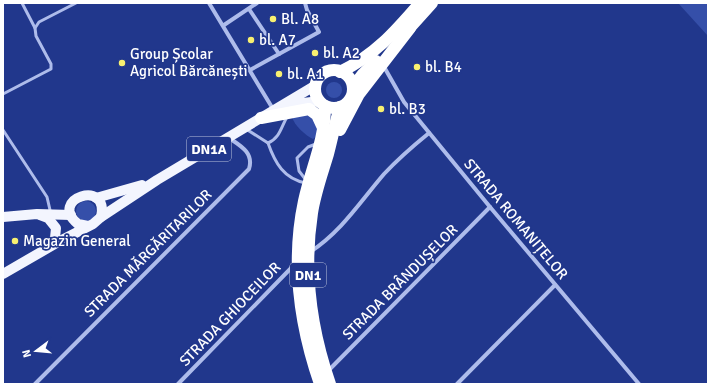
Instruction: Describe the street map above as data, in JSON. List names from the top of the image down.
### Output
{
  "streets": {
    "highway": ["DN1A", "DN1"],
    "street": [
      "STRADA ROMANIȚELOR",
      "STRADA MĂRGĂRITARILOR",
      "STRADA BRÂNDUȘELOR",
      "STRADA GHIOCEILOR"
    ]
  },
  "crossings": [
    ["DN1A", "STRADA MĂRGĂRITARILOR"],
    ["DN1A", "DN1"],
    ["STRADA ROMANIȚELOR", "DN1"],
    ["STRADA ROMANIȚELOR", "STRADA BRÂNDUȘELOR"],
    ["STRADA ROMANIȚELOR", "STRADA GHIOCEILOR"],
    ["DN1", "STRADA BRÂNDUȘELOR"],
    ["DN1", "STRADA GHIOCEILOR"]
  ],
  "places": [
    "Bl. A8",
    "bl. A7",
    "bl. A2",
    "Group Școlar Agricol Bărcănești",
    "bl. B4",
    "bl. A1",
    "bl. B3",
    "Magazin General"
  ],
  "north": "left"
}
